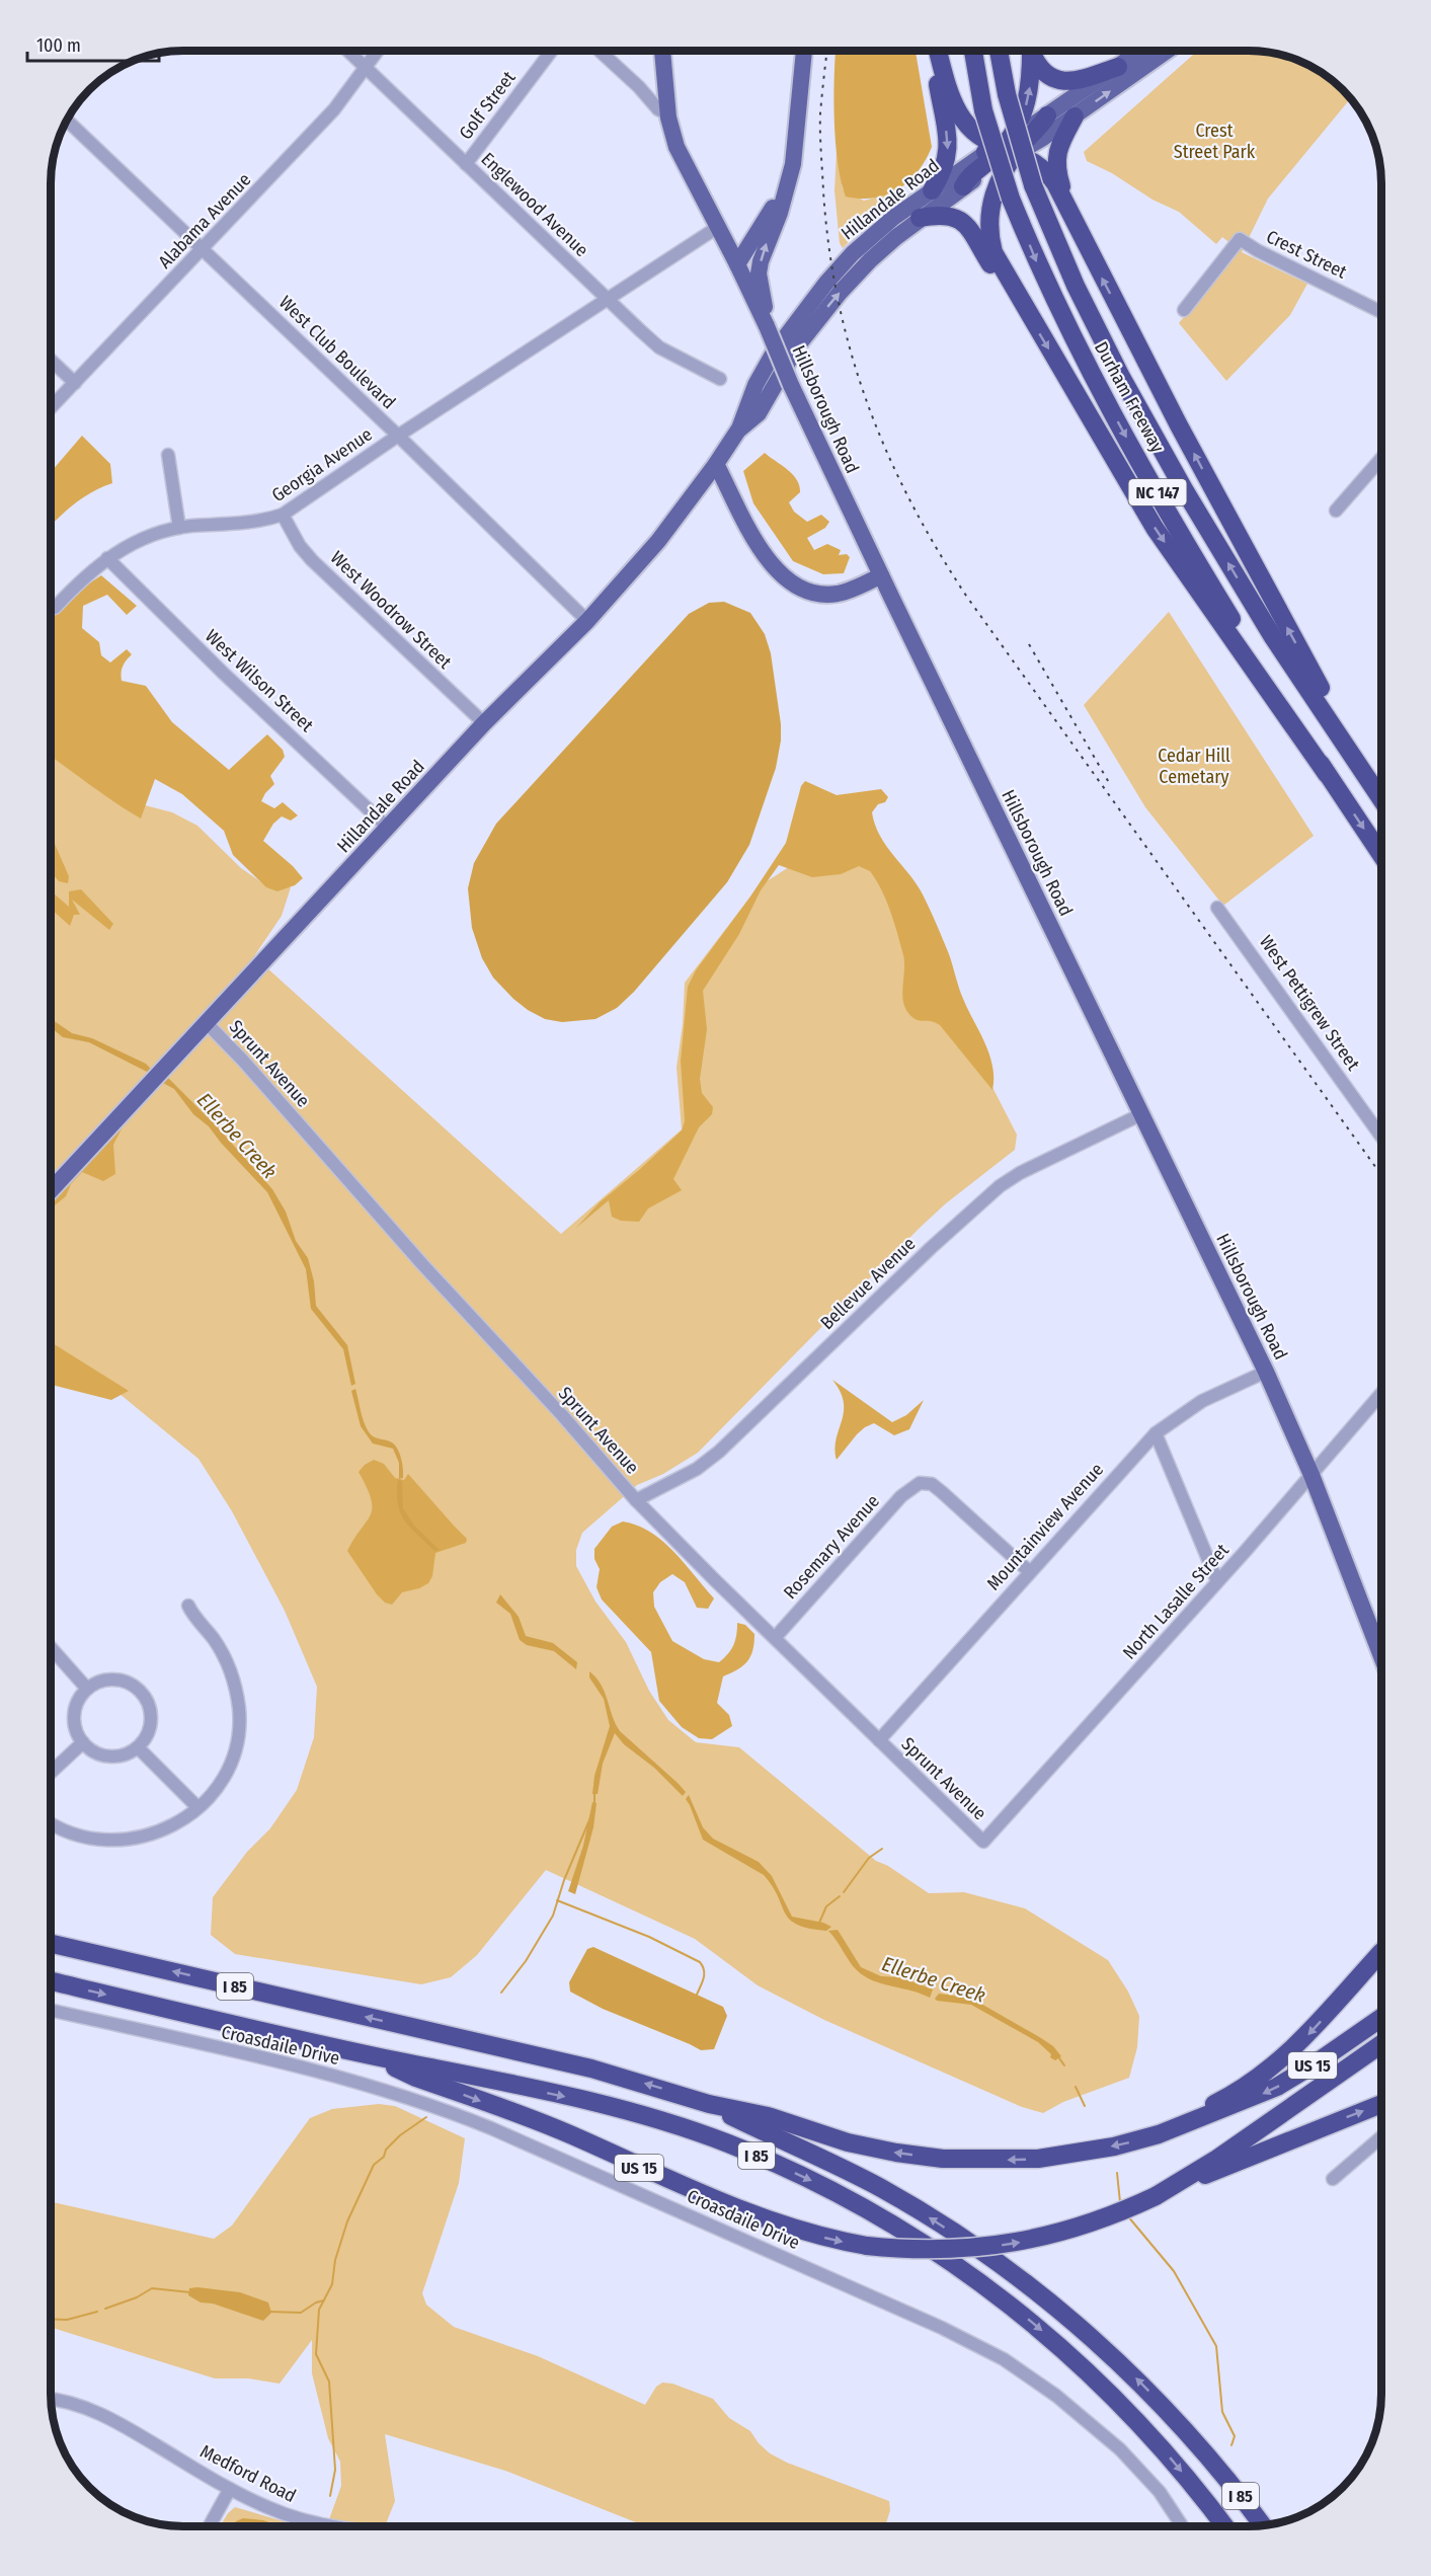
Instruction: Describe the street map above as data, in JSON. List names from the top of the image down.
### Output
{
  "streets": {
    "highway": [
      "Durham Freeway",
      "NC 147",
      "I 85",
      "US 15"
    ],
    "main road": ["Hillandale Road", "Hillsborough Road"],
    "street": [
      "Golf Street",
      "Englewood Avenue",
      "Alabama Avenue",
      "Crest Street",
      "West Club Boulevard",
      "Georgia Avenue",
      "West Woodrow Street",
      "West Wilson Street",
      "West Pettigrew Street",
      "Sprunt Avenue",
      "Bellevue Avenue",
      "Mountainview Avenue",
      "Rosemary Avenue",
      "North Lasalle Street",
      "Croasdaile Drive",
      "Medford Road"
    ]
  },
  "crossings": [
    ["Golf Street", "Englewood Avenue"],
    ["Hillandale Road", "West Club Boulevard"],
    ["Hillandale Road", "West Woodrow Street"],
    ["Hillandale Road", "West Wilson Street"],
    ["Hillandale Road", "Sprunt Avenue"],
    ["Englewood Avenue", "Alabama Avenue"],
    ["Englewood Avenue", "Georgia Avenue"],
    ["Alabama Avenue", "West Club Boulevard"],
    ["West Club Boulevard", "Georgia Avenue"],
    ["Hillsborough Road", "Georgia Avenue"],
    ["Hillsborough Road", "Bellevue Avenue"],
    ["Hillsborough Road", "Mountainview Avenue"],
    ["Hillsborough Road", "North Lasalle Street"],
    ["Georgia Avenue", "West Woodrow Street"],
    ["Georgia Avenue", "West Wilson Street"],
    ["Sprunt Avenue", "Bellevue Avenue"],
    ["Sprunt Avenue", "Mountainview Avenue"],
    ["Sprunt Avenue", "Rosemary Avenue"],
    ["Sprunt Avenue", "North Lasalle Street"],
    ["Mountainview Avenue", "Rosemary Avenue"],
    ["I 85", "US 15"]
  ],
  "water": ["Ellerbe Creek"],
  "parks": ["Crest Street Park", "Cedar Hill Cemetary"],
  "scale_bar": "100 m"
}
